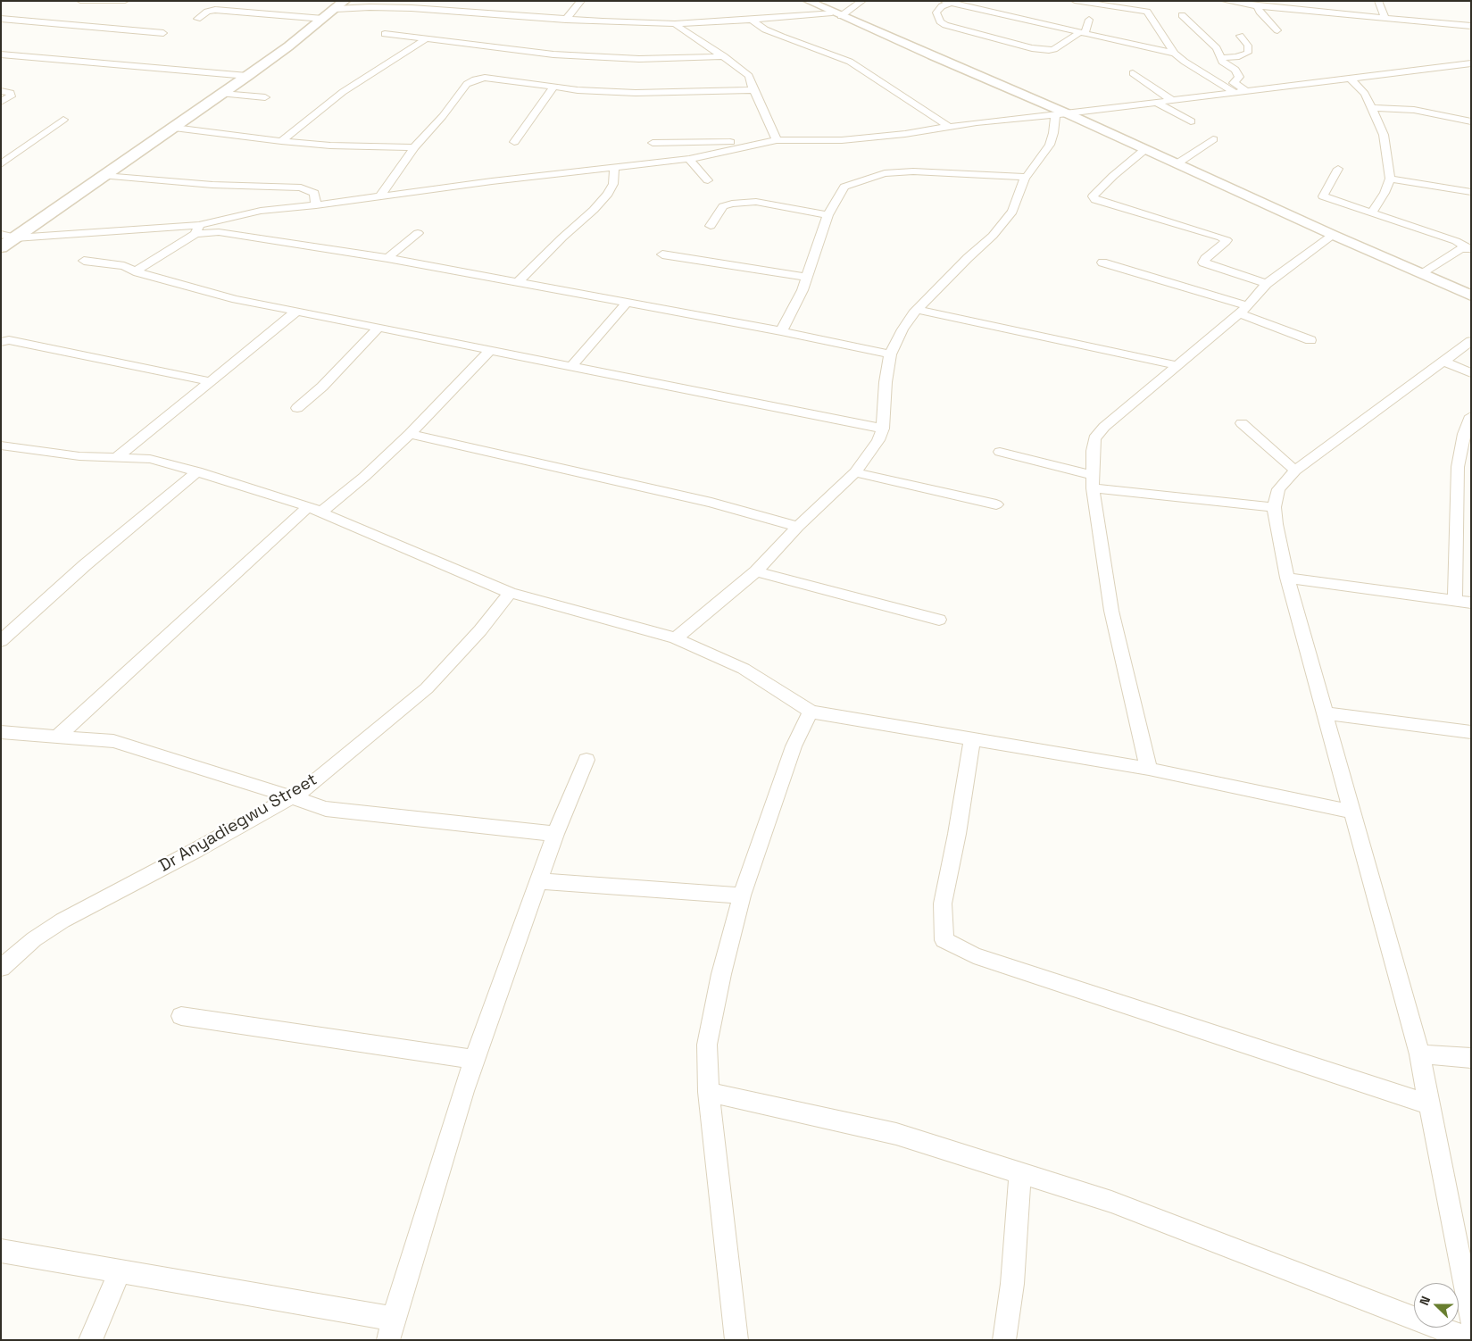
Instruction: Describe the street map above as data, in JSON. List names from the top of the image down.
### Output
{
  "streets": {
    "street": ["Dr Anyadiegwu Street"]
  },
  "north": "left"
}
